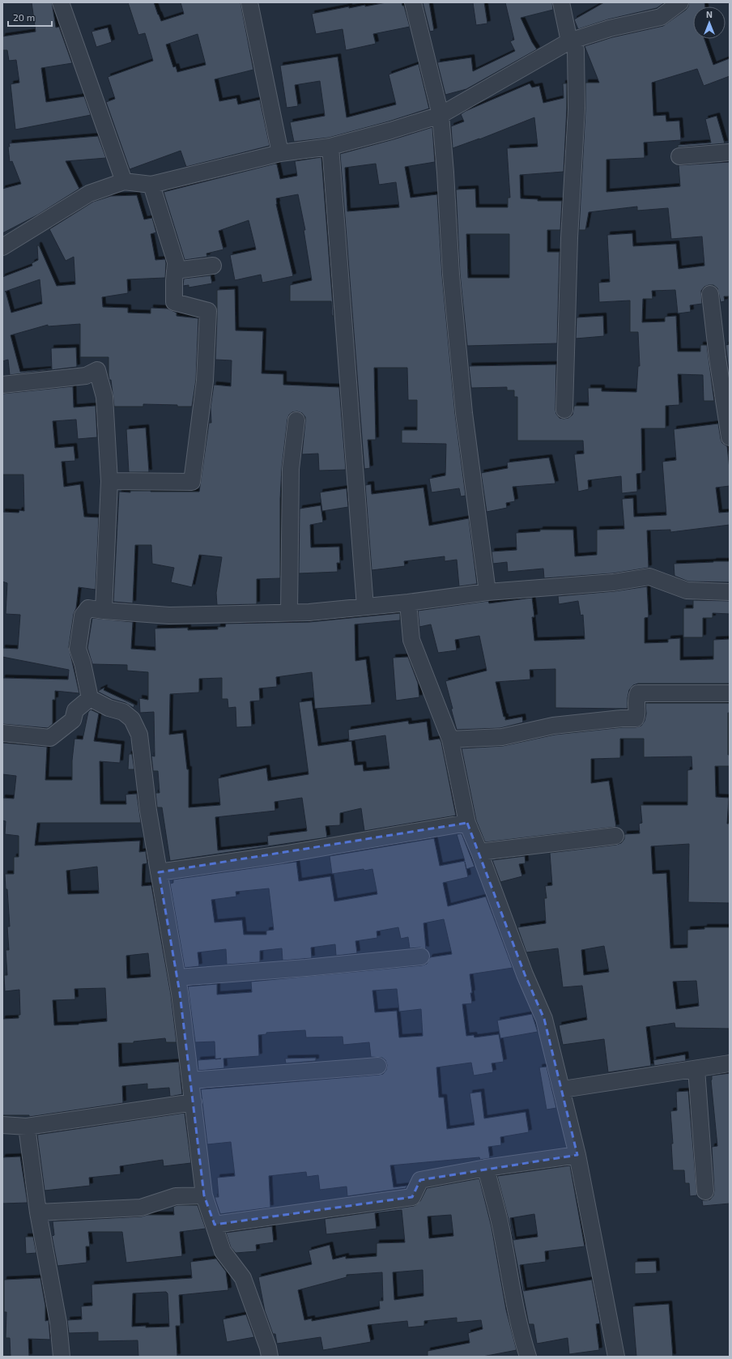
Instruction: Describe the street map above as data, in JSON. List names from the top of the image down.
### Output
{
  "scale_bar": "20 m",
  "north": "top"
}
